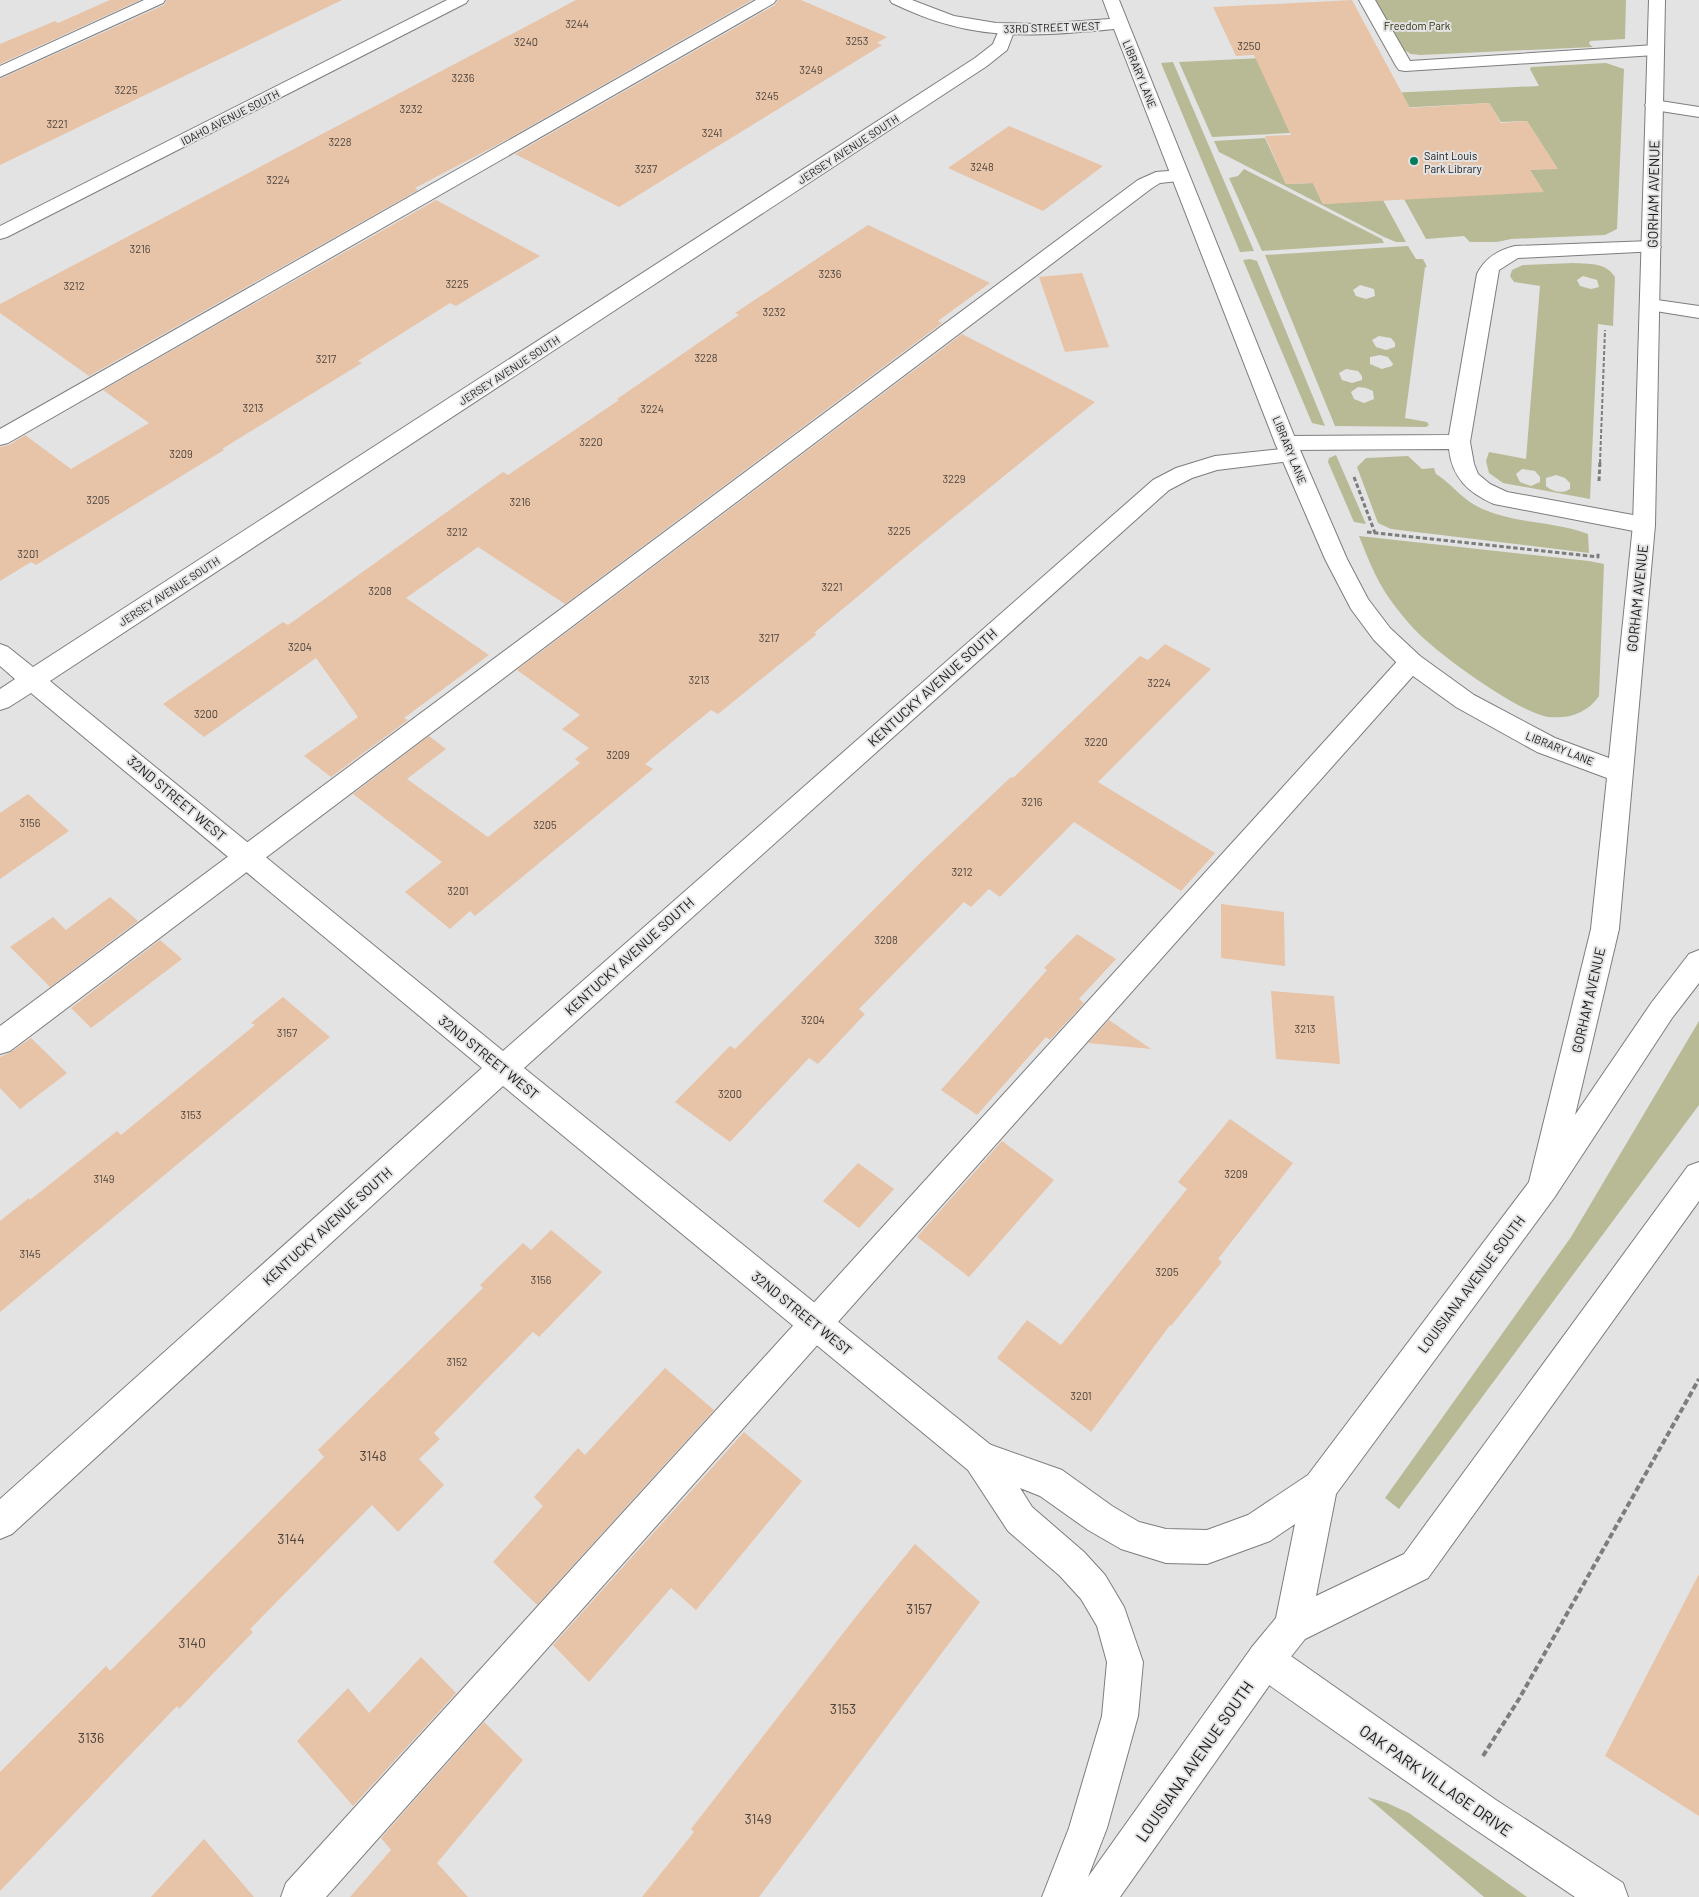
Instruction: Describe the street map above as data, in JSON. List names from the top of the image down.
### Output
{
  "streets": {
    "street": [
      "33RD STREET WEST",
      "LIBRARY LANE",
      "IDAHO AVENUE SOUTH",
      "JERSEY AVENUE SOUTH",
      "GORHAM AVENUE",
      "KENTUCKY AVENUE SOUTH",
      "32ND STREET WEST",
      "LOUISIANA AVENUE SOUTH",
      "OAK PARK VILLAGE DRIVE"
    ]
  },
  "crossings": [
    ["33RD STREET WEST", "LIBRARY LANE"],
    ["33RD STREET WEST", "JERSEY AVENUE SOUTH"],
    ["LIBRARY LANE", "GORHAM AVENUE"],
    ["LIBRARY LANE", "KENTUCKY AVENUE SOUTH"],
    ["JERSEY AVENUE SOUTH", "32ND STREET WEST"],
    ["GORHAM AVENUE", "LOUISIANA AVENUE SOUTH"],
    ["KENTUCKY AVENUE SOUTH", "32ND STREET WEST"],
    ["LOUISIANA AVENUE SOUTH", "OAK PARK VILLAGE DRIVE"]
  ],
  "parks": ["Freedom Park"],
  "places": ["Saint Louis Park Library"],
  "house_numbers": [
    "3244",
    "3253",
    "3240",
    "3250",
    "3249",
    "3236",
    "3225",
    "3245",
    "3232",
    "3221",
    "3241",
    "3228",
    "3248",
    "3237",
    "3224",
    "3216",
    "3236",
    "3225",
    "3212",
    "3232",
    "3228",
    "3217",
    "3213",
    "3224",
    "3220",
    "3209",
    "3229",
    "3205",
    "3216",
    "3225",
    "3212",
    "3201",
    "3221",
    "3208",
    "3217",
    "3204",
    "3213",
    "3224",
    "3200",
    "3220",
    "3209",
    "3216",
    "3156",
    "3205",
    "3212",
    "3201",
    "3208",
    "3204",
    "3213",
    "3157",
    "3200",
    "3153",
    "3209",
    "3149",
    "3145",
    "3205",
    "3156",
    "3152",
    "3201",
    "3148",
    "3144",
    "3157",
    "3140",
    "3153",
    "3136",
    "3149"
  ]
}
